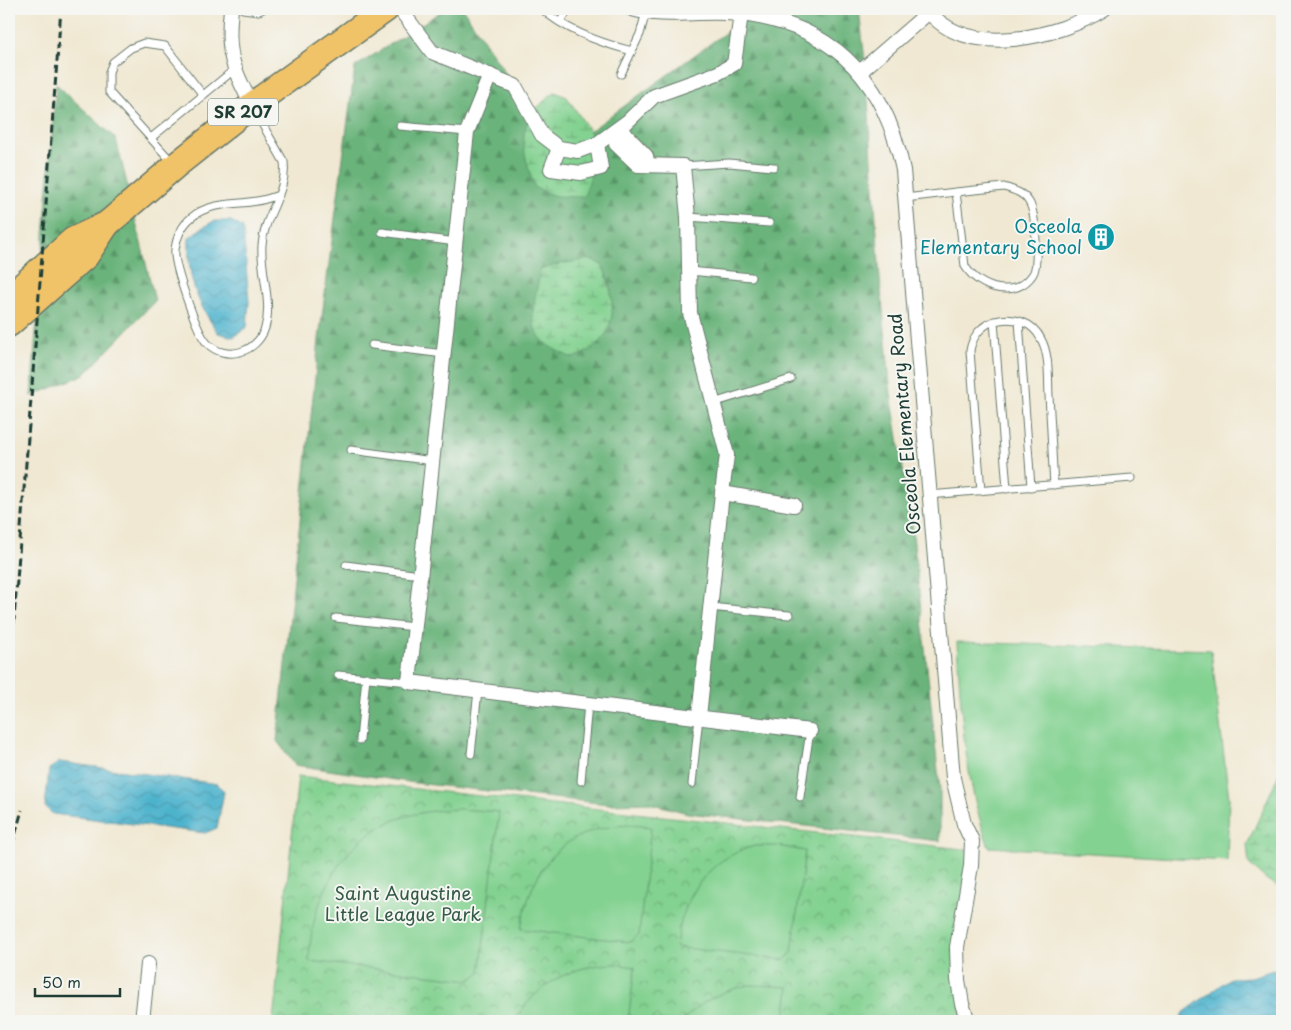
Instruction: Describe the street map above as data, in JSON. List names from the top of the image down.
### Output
{
  "streets": {
    "highway": ["SR 207"],
    "street": ["Osceola Elementary Road"]
  },
  "parks": ["Saint Augustine Little League Park"],
  "places": {
    "building": ["Osceola Elementary School"]
  },
  "scale_bar": "50 m"
}
